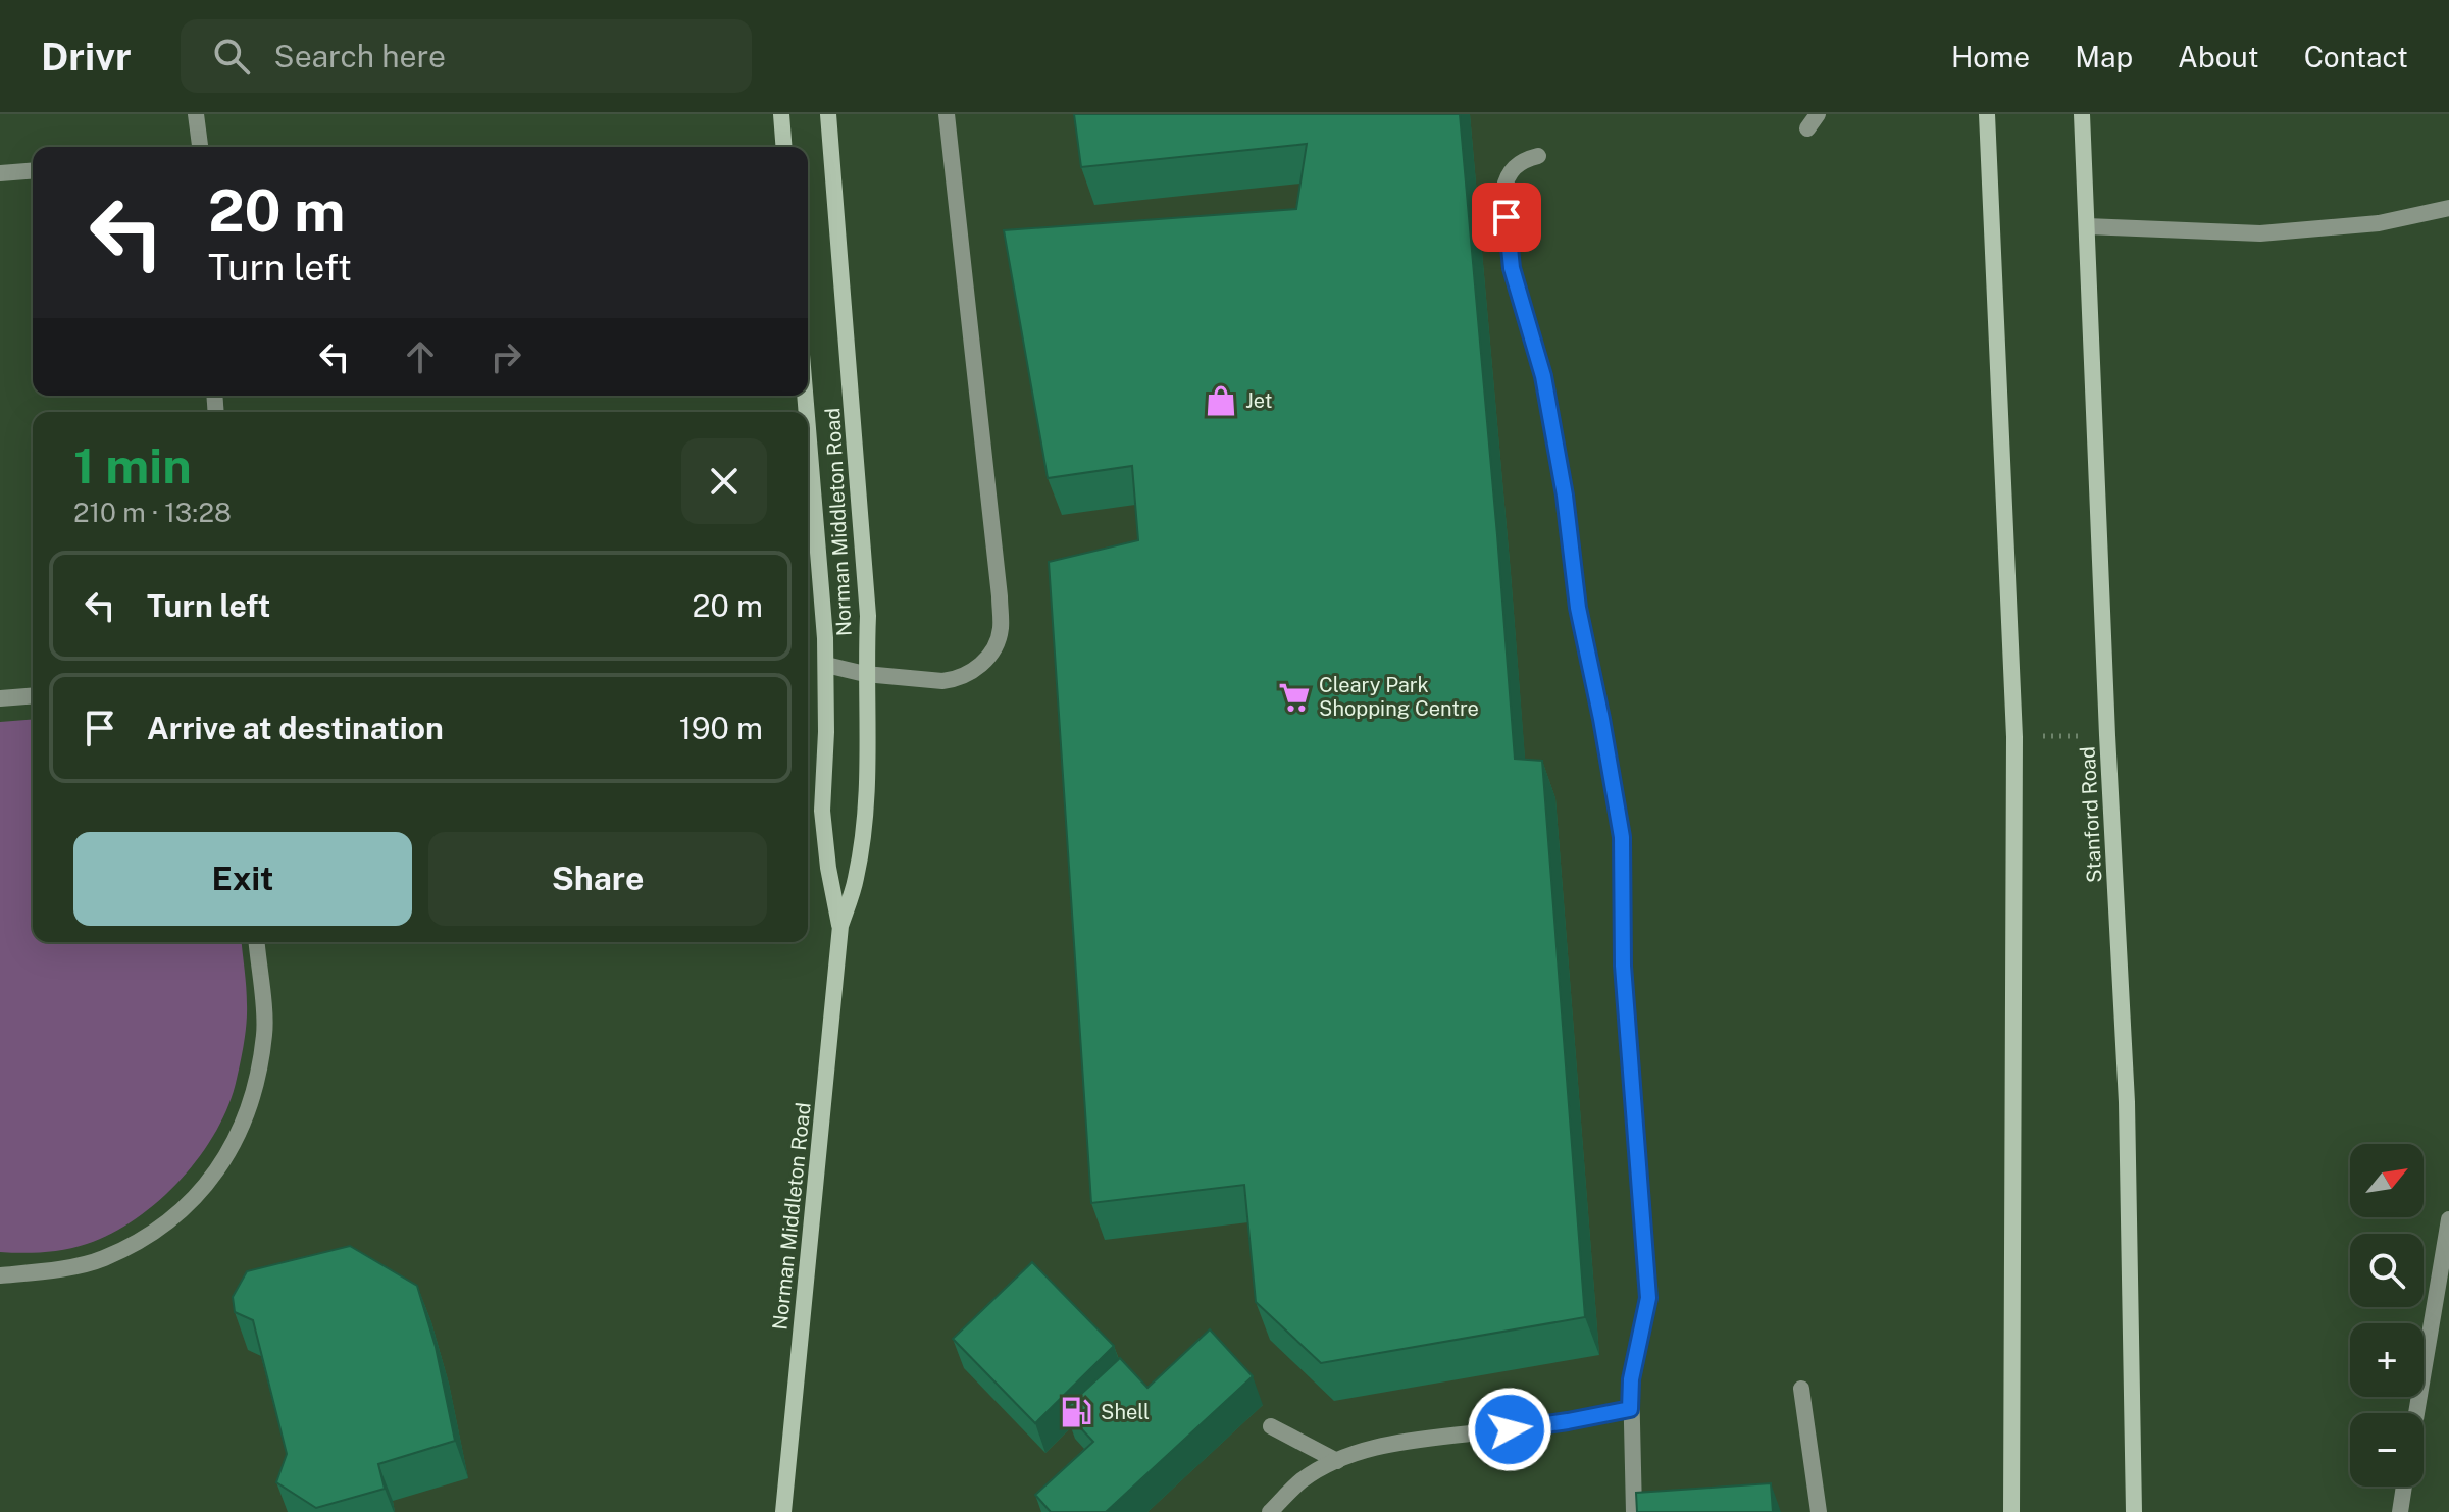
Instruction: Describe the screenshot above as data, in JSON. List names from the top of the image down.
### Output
{
  "streets": {
    "main road": ["Norman Middleton Road", "Stanford Road"]
  },
  "places": {
    "shop": ["Jet"],
    "supermarket": ["Cleary Park Shopping Centre"],
    "fuel station": ["Shell"]
  },
  "north": "top right",
  "page": {
    "header": "Drivr",
    "search": "Search here",
    "nav": [
      "Home",
      "Map",
      "About",
      "Contact"
    ],
    "turn": ["20 m", "Turn left"],
    "heading": ["1 min", "210 m · 13:28"],
    "list": [
      {
        "name": "Turn left",
        "value": "20 m"
      },
      {
        "name": "Arrive at destination",
        "value": "190 m"
      }
    ],
    "buttons": ["Exit", "Share"],
    "map_buttons": ["+", "−"]
  }
}
